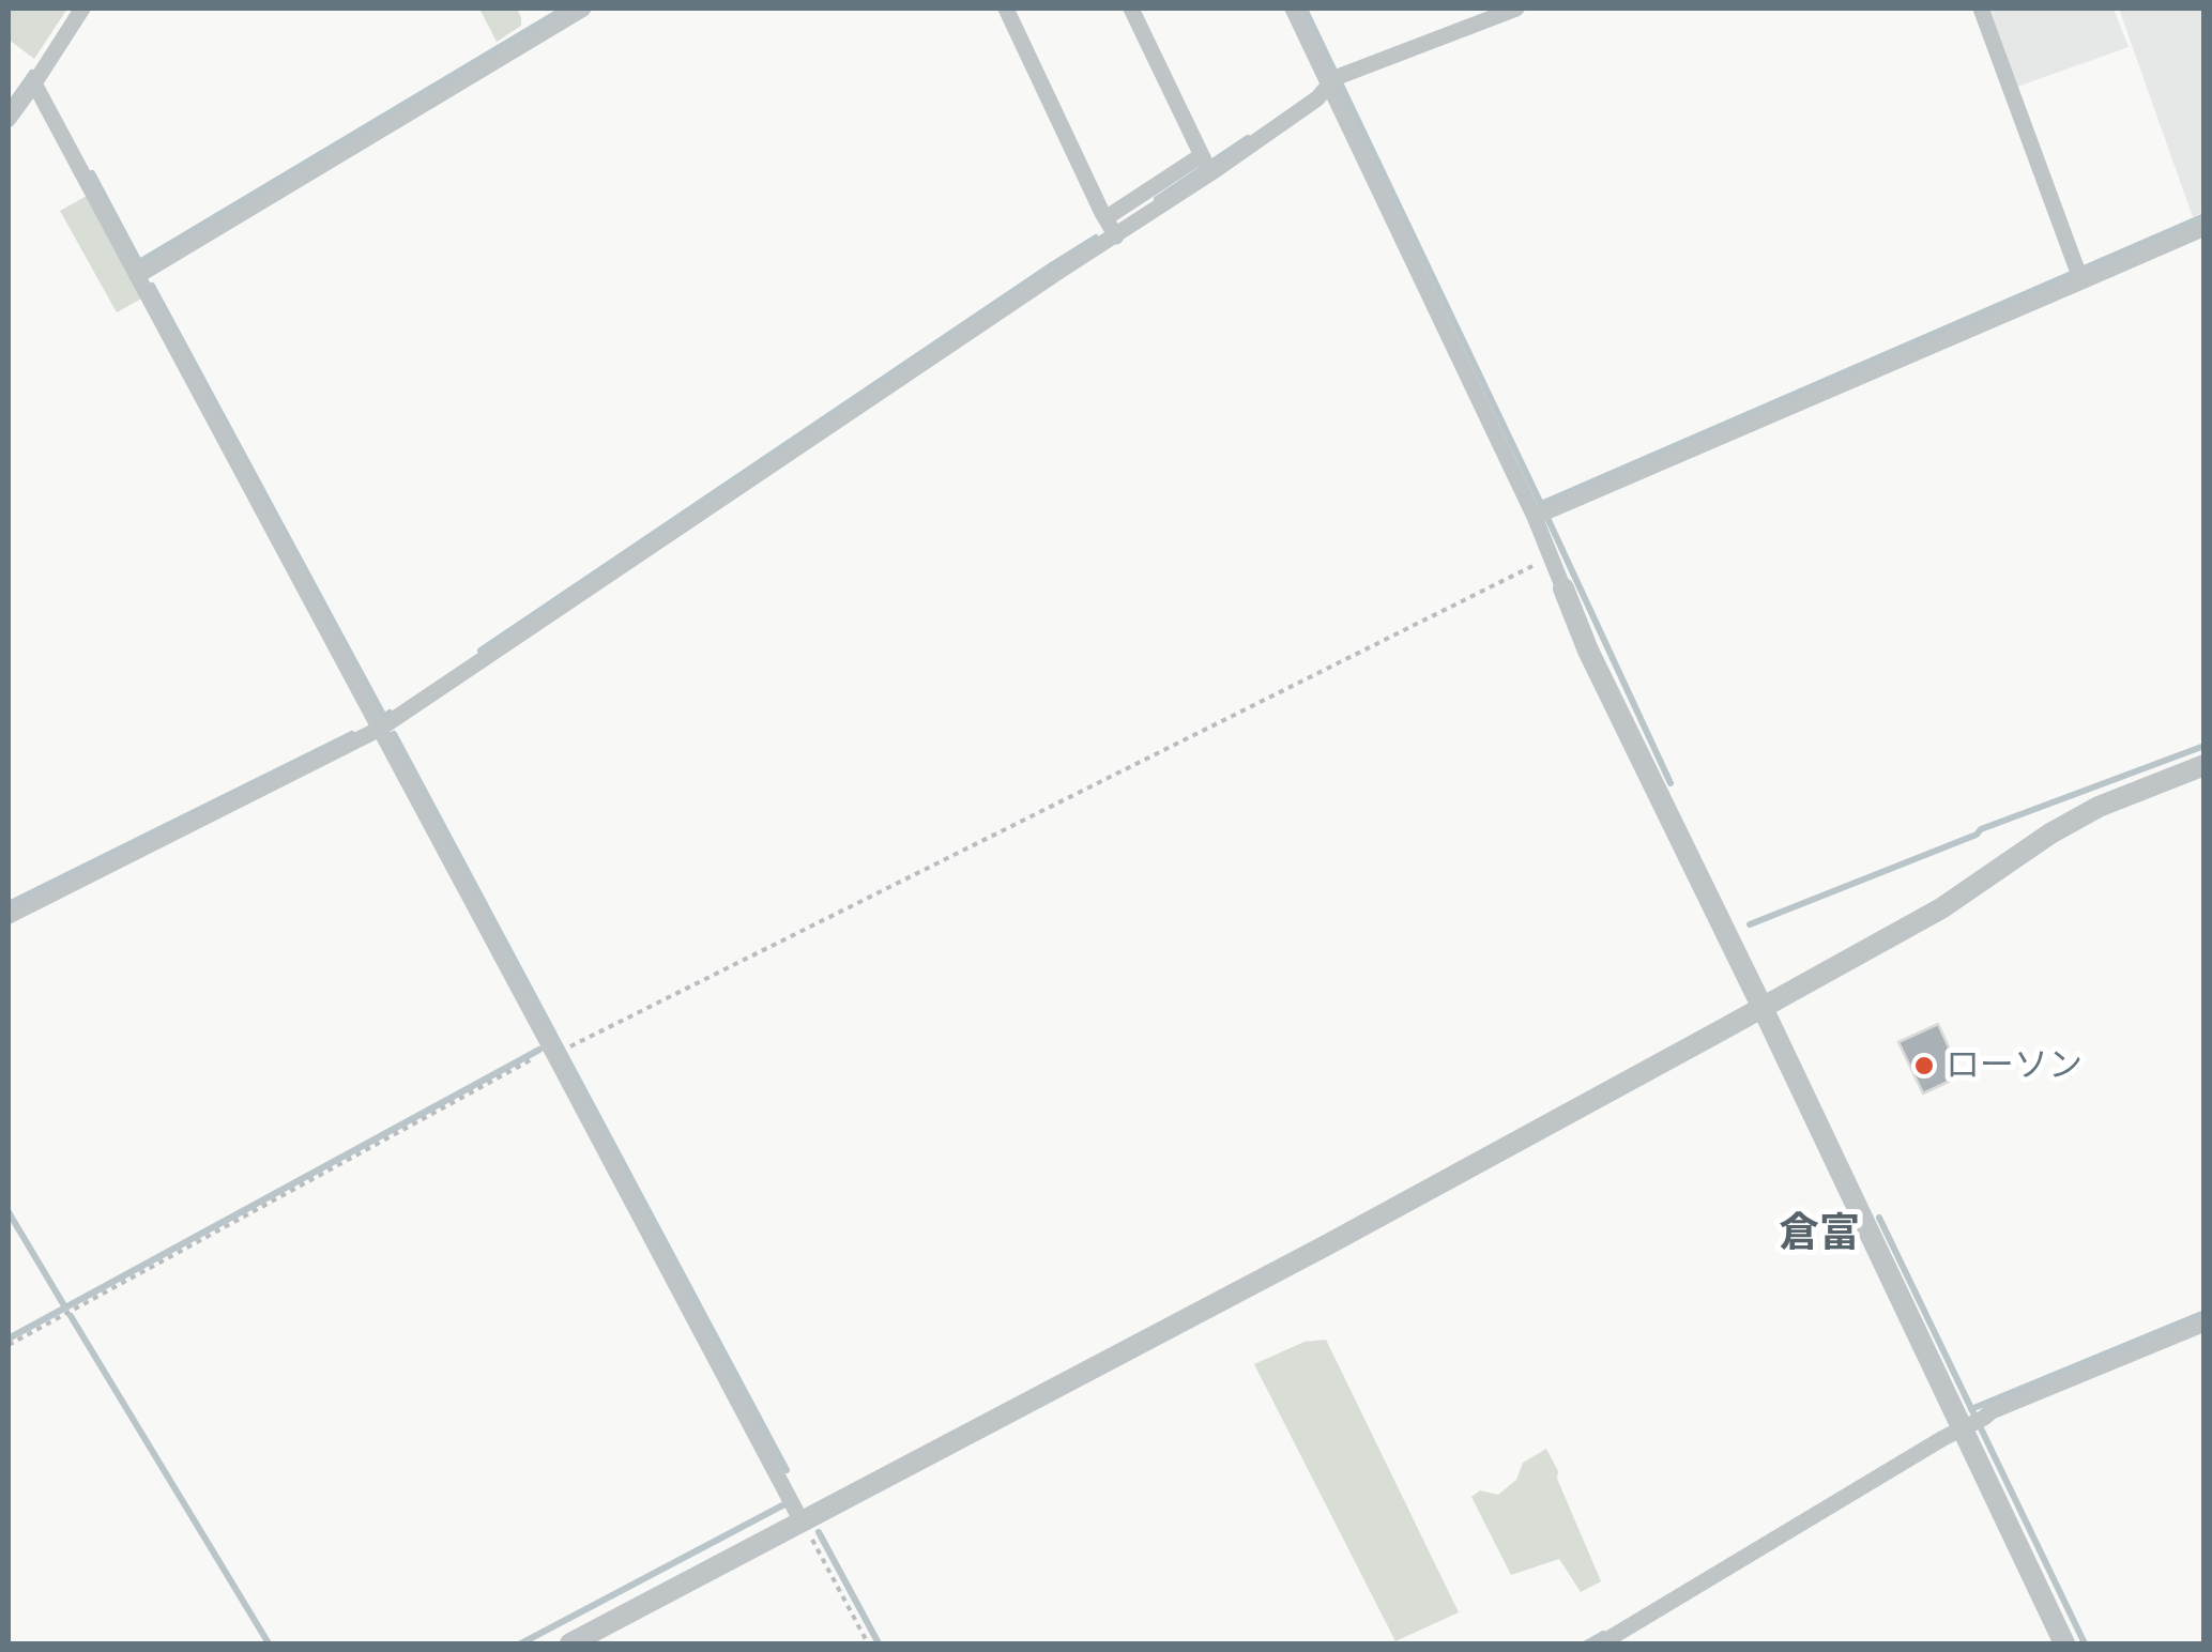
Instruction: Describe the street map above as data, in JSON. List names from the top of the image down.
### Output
{
  "districts": ["倉富"],
  "places": ["ローソン"]
}
